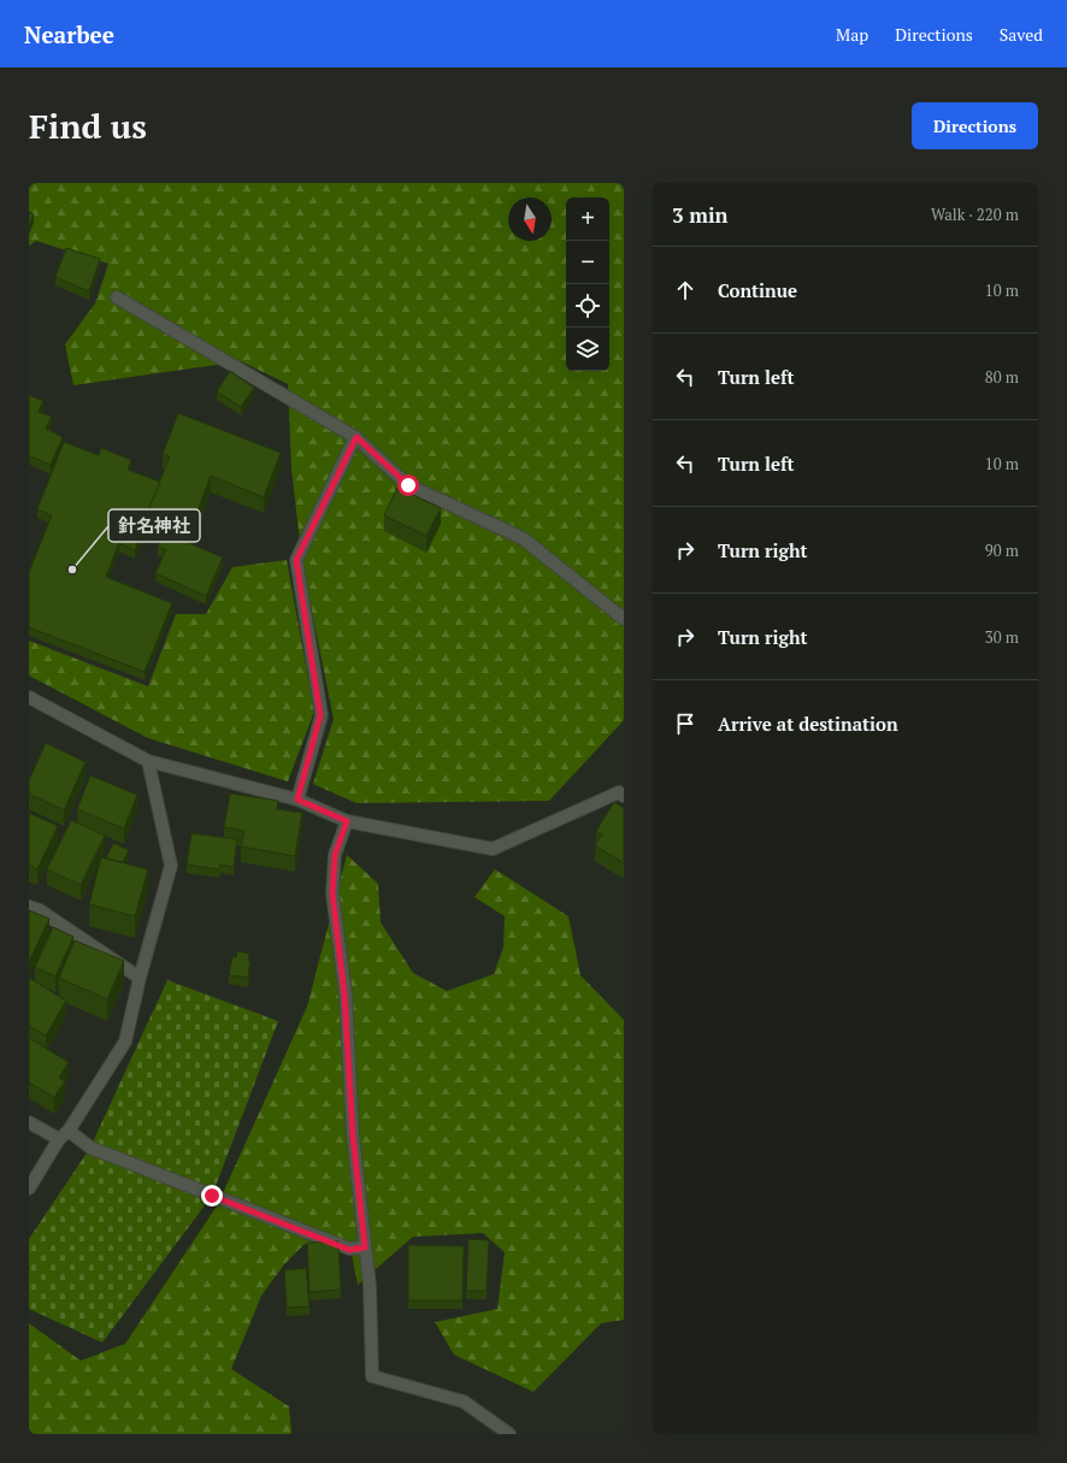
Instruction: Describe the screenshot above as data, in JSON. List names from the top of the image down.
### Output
{
  "places": ["針名神社"],
  "north": "bottom",
  "page": {
    "header": "Nearbee",
    "nav": ["Map", "Directions", "Saved"],
    "buttons": "Directions",
    "title": "Find us",
    "heading": ["3 min", "Walk · 220 m"],
    "map_buttons": ["+", "−"],
    "list": [
      ["Continue", "10 m"],
      ["Turn left", "80 m"],
      ["Turn left", "10 m"],
      ["Turn right", "90 m"],
      ["Turn right", "30 m"],
      "Arrive at destination"
    ]
  }
}
